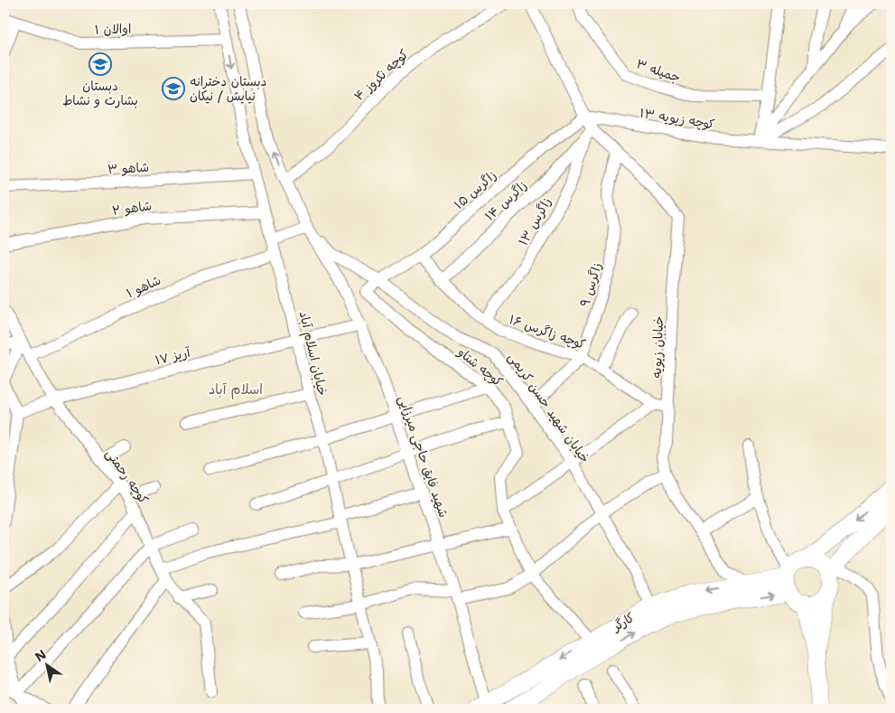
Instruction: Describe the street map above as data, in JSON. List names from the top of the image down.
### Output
{
  "streets": {
    "main road": ["کارگر"],
    "street": [
      "اوالان ۱",
      "جمیله ۳",
      "کوچه نکروز ۴",
      "کوچه زیویه ۱۳",
      "شاهو ۳",
      "زاگرس ۱۵",
      "زاگرس ۱۴",
      "شاهو ۲",
      "زاگرس ۱۳",
      "زاگرس ۹",
      "شاهو ۱",
      "کوچه زاگرس ۱۶",
      "خیابان زیویه",
      "خیابان اسلام آباد",
      "آریز ۱۷",
      "کوچه شتاو",
      "خیابان شهید حسن کریمی",
      "شهید فایق حاجی میرزایی",
      "کوچه رحمتی"
    ]
  },
  "crossings": [
    ["اوالان ۱", "خیابان اسلام آباد"],
    ["کوچه زیویه ۱۳", "زاگرس ۱۵"],
    ["کوچه زیویه ۱۳", "خیابان زیویه"],
    ["شاهو ۳", "خیابان اسلام آباد"],
    ["زاگرس ۱۵", "کوچه زاگرس ۱۶"],
    ["زاگرس ۱۵", "خیابان زیویه"],
    ["زاگرس ۱۵", "کوچه شتاو"],
    ["زاگرس ۱۵", "خیابان شهید حسن کریمی"],
    ["زاگرس ۱۴", "زاگرس ۱۳"],
    ["زاگرس ۱۴", "کوچه زاگرس ۱۶"],
    ["شاهو ۲", "خیابان اسلام آباد"],
    ["زاگرس ۱۳", "کوچه زاگرس ۱۶"],
    ["زاگرس ۱۳", "خیابان زیویه"],
    ["زاگرس ۹", "کوچه زاگرس ۱۶"],
    ["زاگرس ۹", "خیابان زیویه"],
    ["زاگرس ۹", "خیابان شهید حسن کریمی"],
    ["شاهو ۱", "خیابان اسلام آباد"],
    ["شاهو ۱", "کوچه رحمتی"],
    ["کوچه زاگرس ۱۶", "خیابان زیویه"],
    ["خیابان زیویه", "کارگر"],
    ["خیابان اسلام آباد", "آریز ۱۷"],
    ["آریز ۱۷", "شهید فایق حاجی میرزایی"],
    ["آریز ۱۷", "کوچه رحمتی"],
    ["کوچه شتاو", "خیابان شهید حسن کریمی"],
    ["کوچه شتاو", "کارگر"],
    ["خیابان شهید حسن کریمی", "شهید فایق حاجی میرزایی"],
    ["خیابان شهید حسن کریمی", "کارگر"],
    ["شهید فایق حاجی میرزایی", "کارگر"]
  ],
  "districts": ["اسلام آباد"],
  "places": {
    "school or university": ["دبستان بشارت و نشاط", "دبستان دخترانه نیایش / نیکان"]
  },
  "north": "top left"
}
